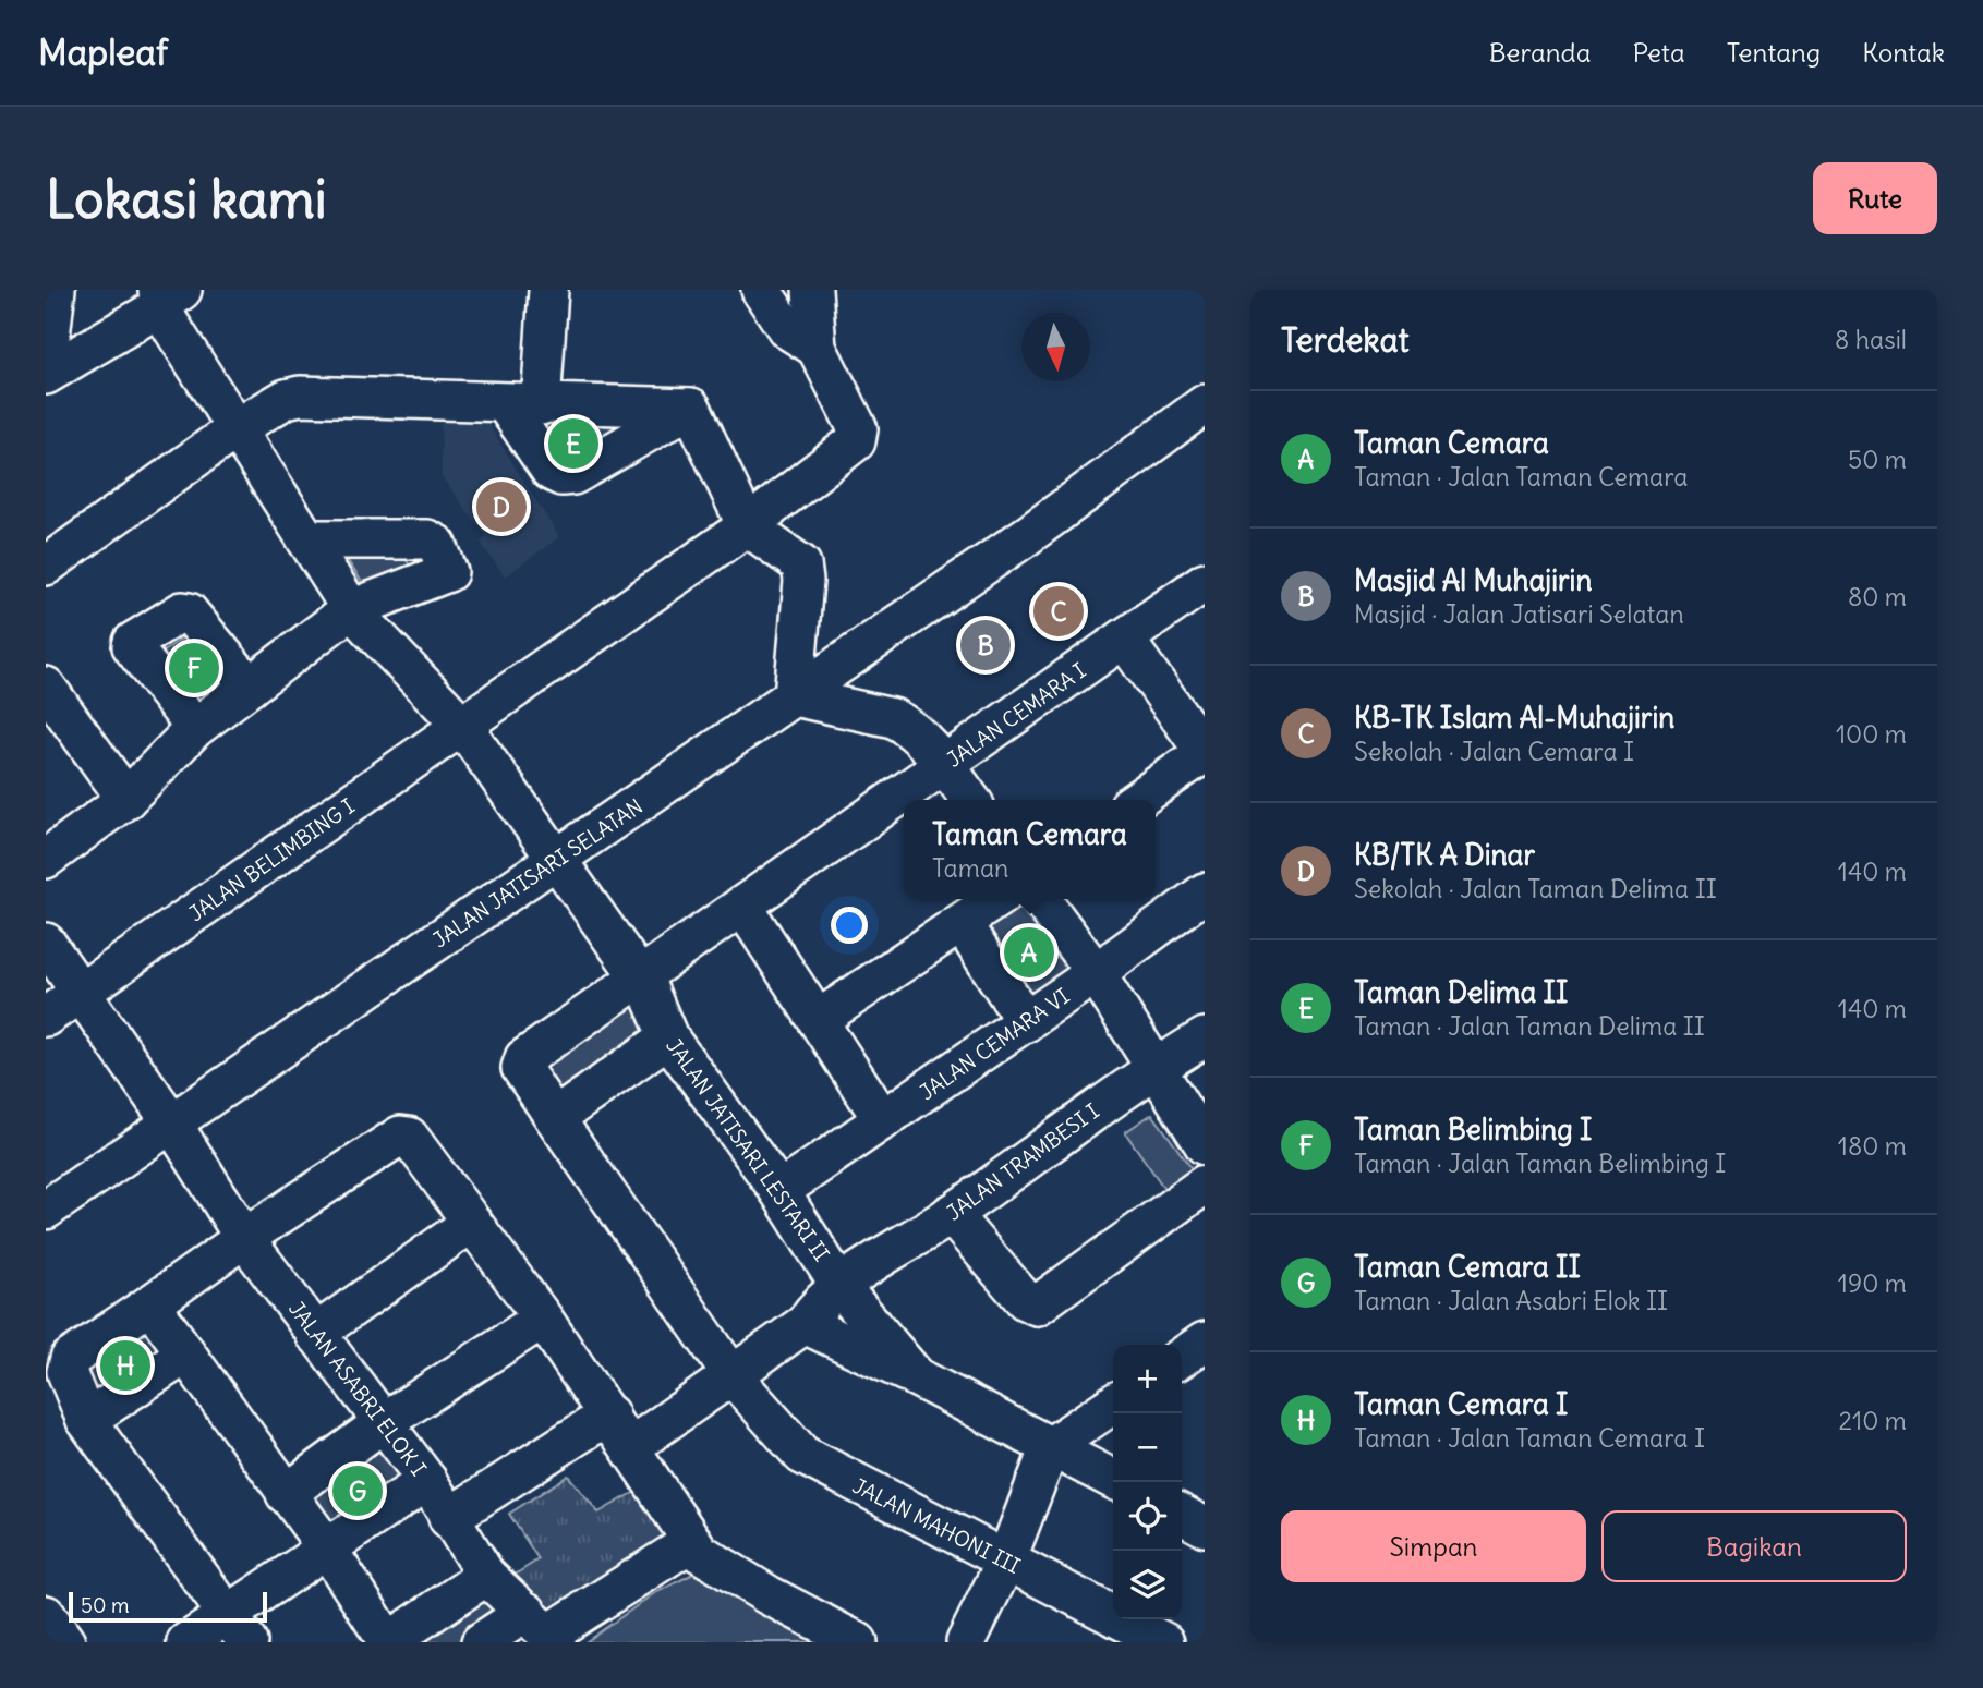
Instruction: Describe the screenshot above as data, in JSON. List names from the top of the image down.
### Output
{
  "streets": {
    "street": [
      "JALAN CEMARA I",
      "JALAN BELIMBING I",
      "JALAN JATISARI SELATAN",
      "JALAN CEMARA VI",
      "JALAN JATISARI LESTARI II",
      "JALAN TRAMBESI I",
      "JALAN ASABRI ELOK I",
      "JALAN MAHONI III"
    ]
  },
  "crossings": [
    ["JALAN CEMARA I", "JALAN JATISARI LESTARI II"],
    ["JALAN CEMARA I", "JALAN MAHONI III"],
    ["JALAN BELIMBING I", "JALAN JATISARI LESTARI II"],
    ["JALAN BELIMBING I", "JALAN ASABRI ELOK I"],
    ["JALAN JATISARI SELATAN", "JALAN JATISARI LESTARI II"],
    ["JALAN JATISARI SELATAN", "JALAN ASABRI ELOK I"],
    ["JALAN CEMARA VI", "JALAN JATISARI LESTARI II"],
    ["JALAN JATISARI LESTARI II", "JALAN TRAMBESI I"],
    ["JALAN TRAMBESI I", "JALAN MAHONI III"]
  ],
  "scale_bar": "50 m",
  "north": "bottom",
  "page": {
    "header": "Mapleaf",
    "nav": [
      "Beranda",
      "Peta",
      "Tentang",
      "Kontak"
    ],
    "buttons": [
      "Rute",
      ["Simpan", "Bagikan"]
    ],
    "title": "Lokasi kami",
    "heading": ["Terdekat", "8 hasil"],
    "list": [
      {
        "mark": "A",
        "name": "Taman Cemara",
        "note": "Taman · Jalan Taman Cemara",
        "value": "50 m"
      },
      {
        "mark": "B",
        "name": "Masjid Al Muhajirin",
        "note": "Masjid · Jalan Jatisari Selatan",
        "value": "80 m"
      },
      {
        "mark": "C",
        "name": "KB-TK Islam Al-Muhajirin",
        "note": "Sekolah · Jalan Cemara I",
        "value": "100 m"
      },
      {
        "mark": "D",
        "name": "KB/TK A Dinar",
        "note": "Sekolah · Jalan Taman Delima II",
        "value": "140 m"
      },
      {
        "mark": "E",
        "name": "Taman Delima II",
        "note": "Taman · Jalan Taman Delima II",
        "value": "140 m"
      },
      {
        "mark": "F",
        "name": "Taman Belimbing I",
        "note": "Taman · Jalan Taman Belimbing I",
        "value": "180 m"
      },
      {
        "mark": "G",
        "name": "Taman Cemara II",
        "note": "Taman · Jalan Asabri Elok II",
        "value": "190 m"
      },
      {
        "mark": "H",
        "name": "Taman Cemara I",
        "note": "Taman · Jalan Taman Cemara I",
        "value": "210 m"
      }
    ],
    "pins": [
      "E",
      "D",
      "C",
      "B",
      "F",
      "A",
      "H",
      "G"
    ],
    "popup": ["Taman Cemara", "Taman"],
    "map_buttons": ["+", "−"],
    "scale": "50 m"
  }
}
